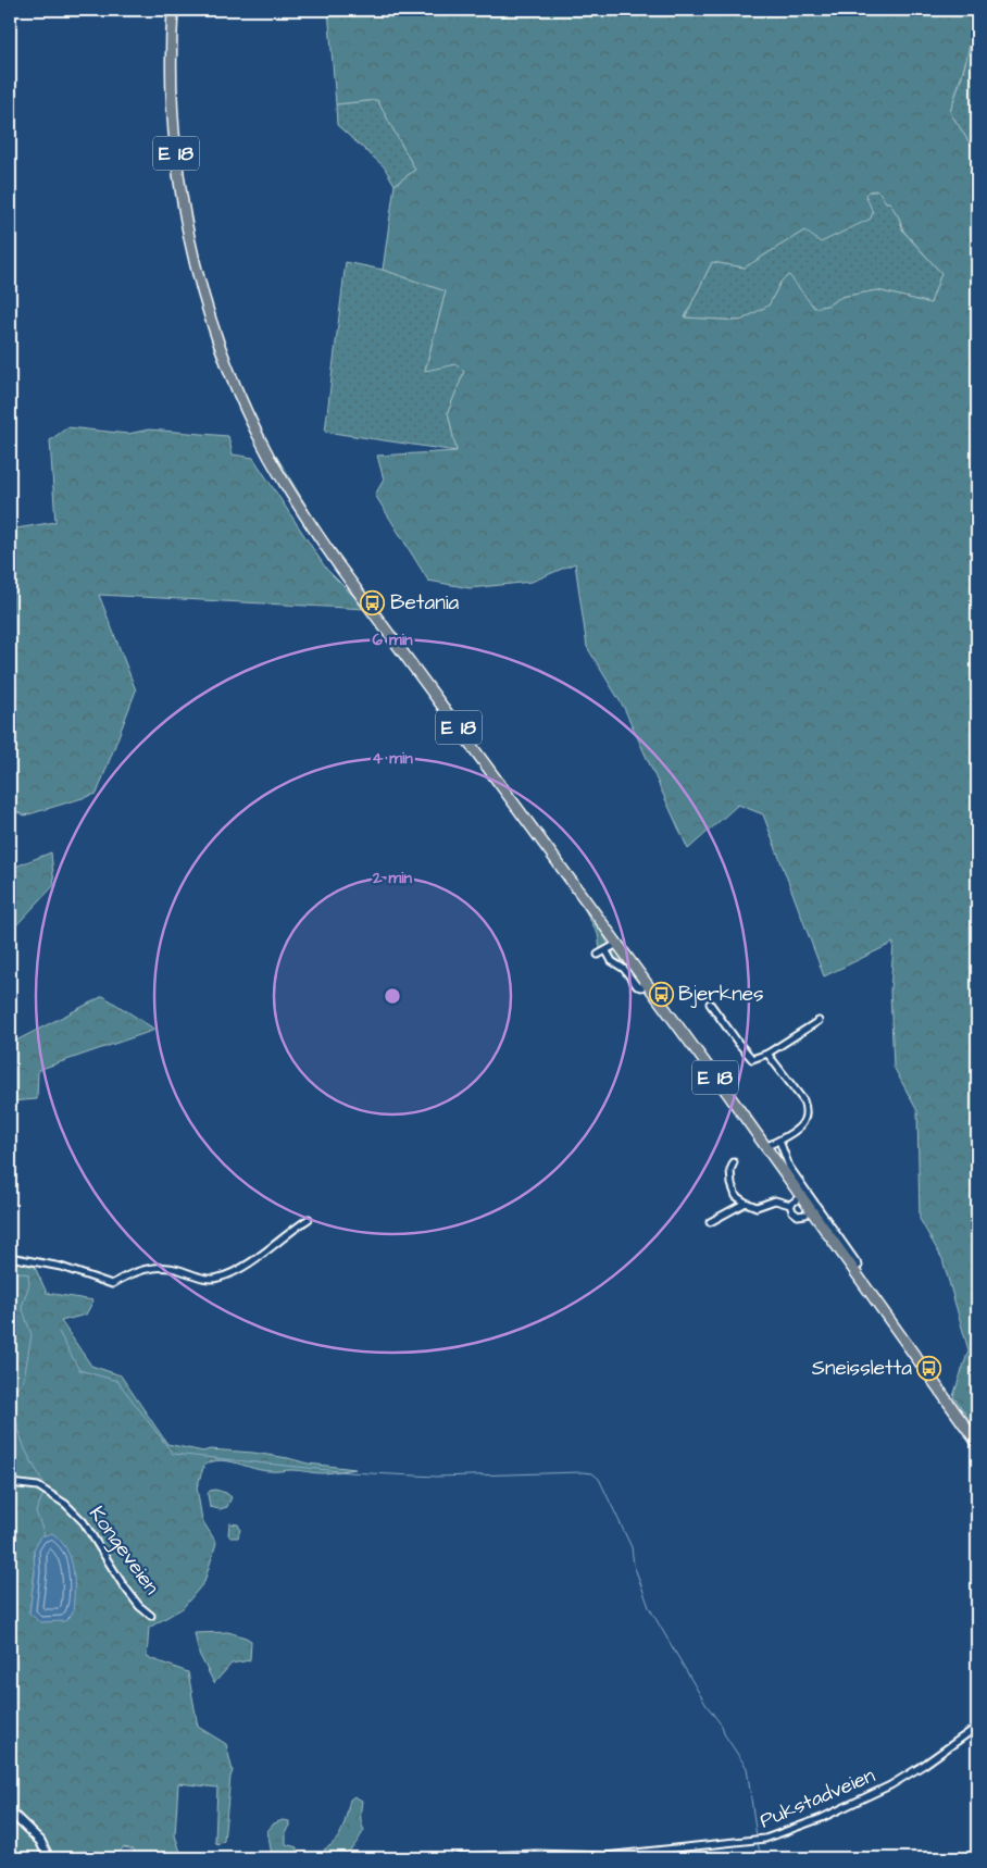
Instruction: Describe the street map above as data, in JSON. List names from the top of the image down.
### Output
{
  "streets": {
    "highway": ["E 18"],
    "street": ["Kongeveien", "Pukstadveien"]
  },
  "places": {
    "bus stop": ["Betania", "Bjerknes", "Sneissletta"]
  },
  "rings": ["6 min", "4 min", "2 min"]
}
